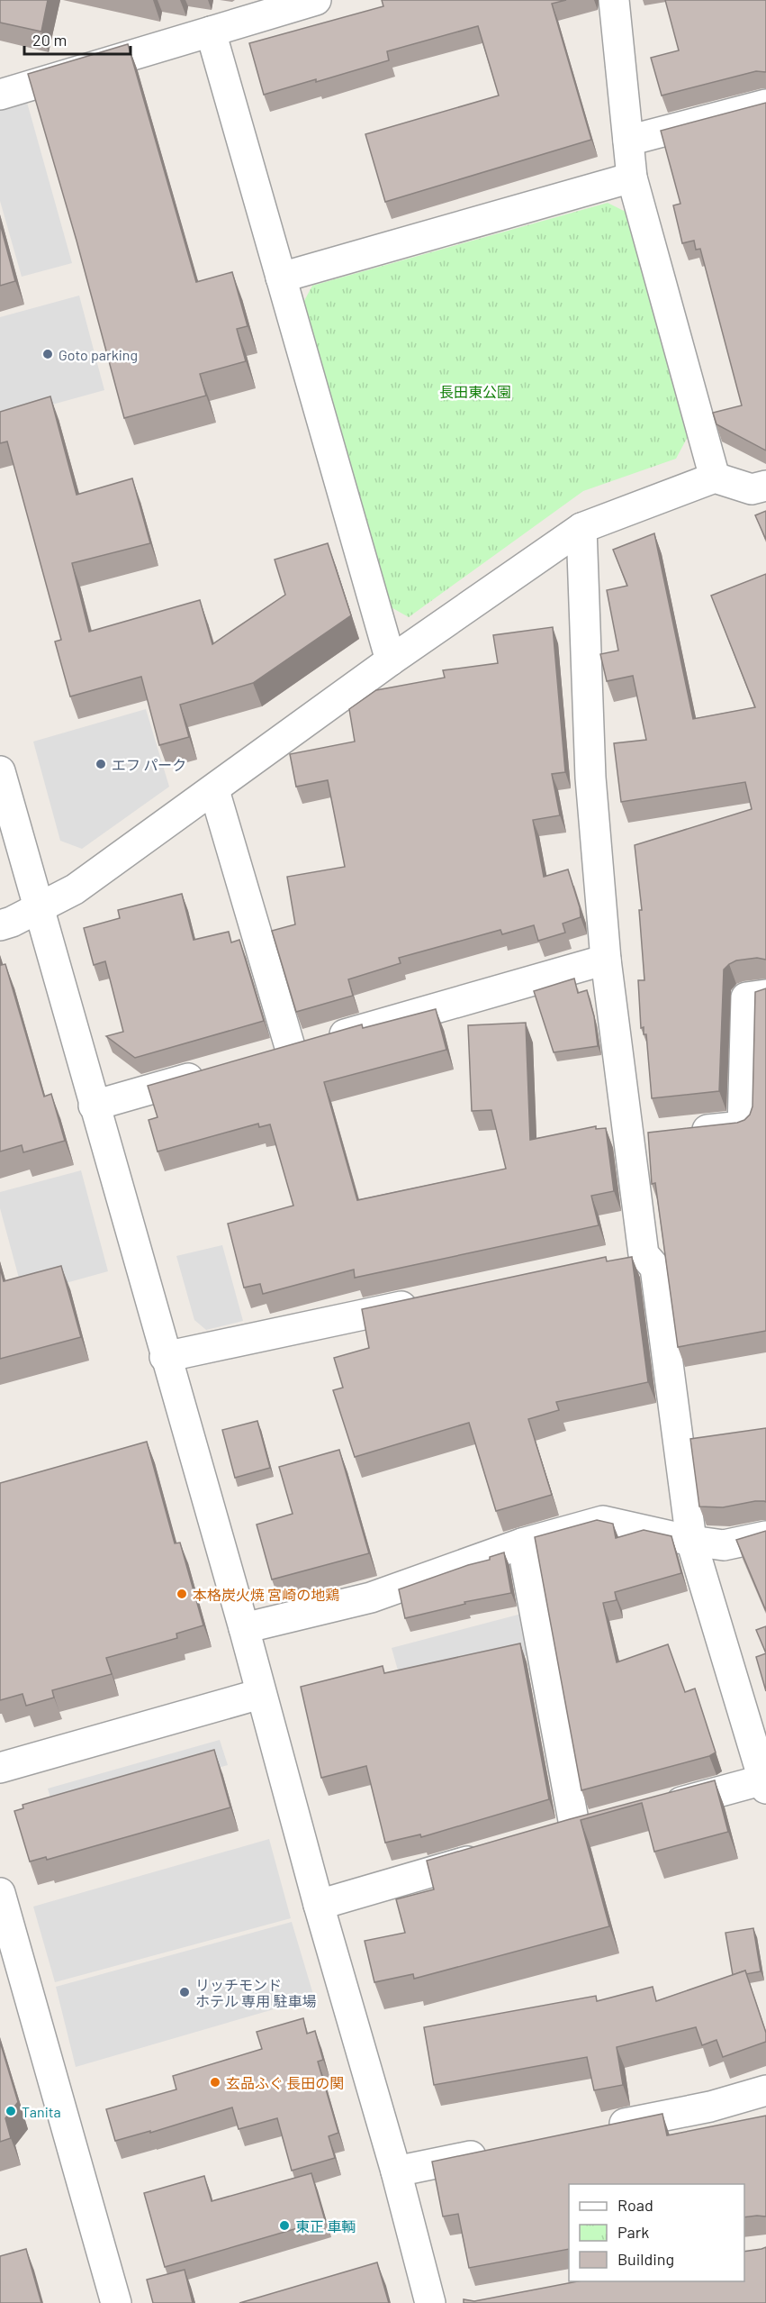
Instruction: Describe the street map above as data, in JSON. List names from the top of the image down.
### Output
{
  "parks": ["長田東公園"],
  "places": [
    "Goto parking",
    "エフ パーク",
    "本格炭火焼 宮崎の地鶏",
    "リッチモンド ホテル 専用 駐車場",
    "玄品ふぐ 長田の関",
    "Tanita",
    "東正 車輌"
  ],
  "legend": ["Road", "Park", "Building"],
  "scale_bar": "20 m"
}
